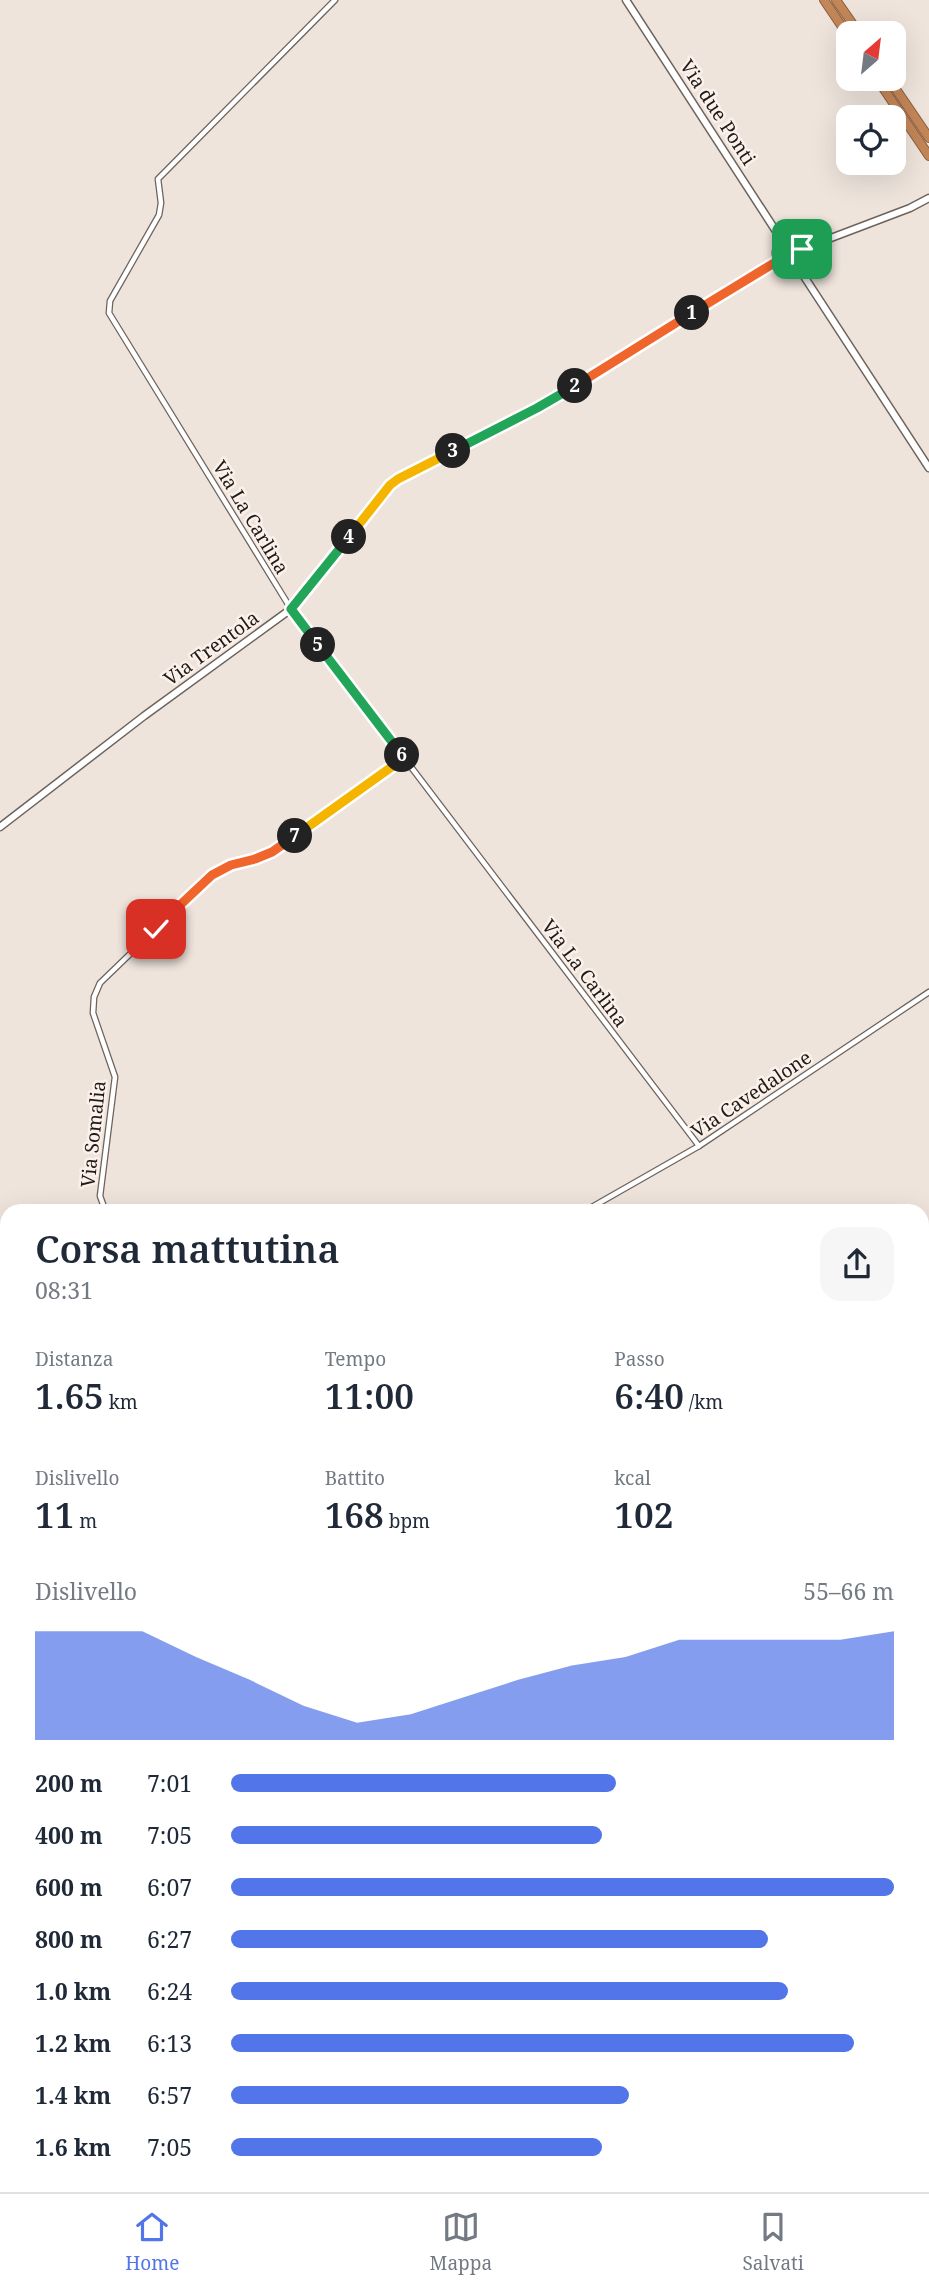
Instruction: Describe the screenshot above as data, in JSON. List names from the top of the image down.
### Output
{
  "streets": {
    "street": [
      "Via due Ponti",
      "Via La Carlina",
      "Via Trentola",
      "Via Cavedalone",
      "Via Somalia"
    ]
  },
  "crossings": [
    ["Via due Ponti", "Via Trentola"],
    ["Via La Carlina", "Via Trentola"],
    ["Via La Carlina", "Via Cavedalone"],
    ["Via La Carlina", "Via Somalia"]
  ],
  "north": "top right",
  "page": {
    "pins": [
      "1",
      "2",
      "3",
      "4",
      "5",
      "6",
      "7"
    ],
    "heading": ["Corsa mattutina", "08:31"],
    "stats": [
      ["Distanza", "1.65 km"],
      ["Tempo", "11:00"],
      ["Passo", "6:40 /km"],
      ["Dislivello", "11 m"],
      ["Battito", "168 bpm"],
      ["kcal", "102"]
    ],
    "chart": ["Dislivello", "55–66 m"],
    "list": [
      {
        "name": "200 m",
        "note": "7:01"
      },
      {
        "name": "400 m",
        "note": "7:05"
      },
      {
        "name": "600 m",
        "note": "6:07"
      },
      {
        "name": "800 m",
        "note": "6:27"
      },
      {
        "name": "1.0 km",
        "note": "6:24"
      },
      {
        "name": "1.2 km",
        "note": "6:13"
      },
      {
        "name": "1.4 km",
        "note": "6:57"
      },
      {
        "name": "1.6 km",
        "note": "7:05"
      }
    ],
    "tabs": ["Home", "Mappa", "Salvati"]
  }
}
